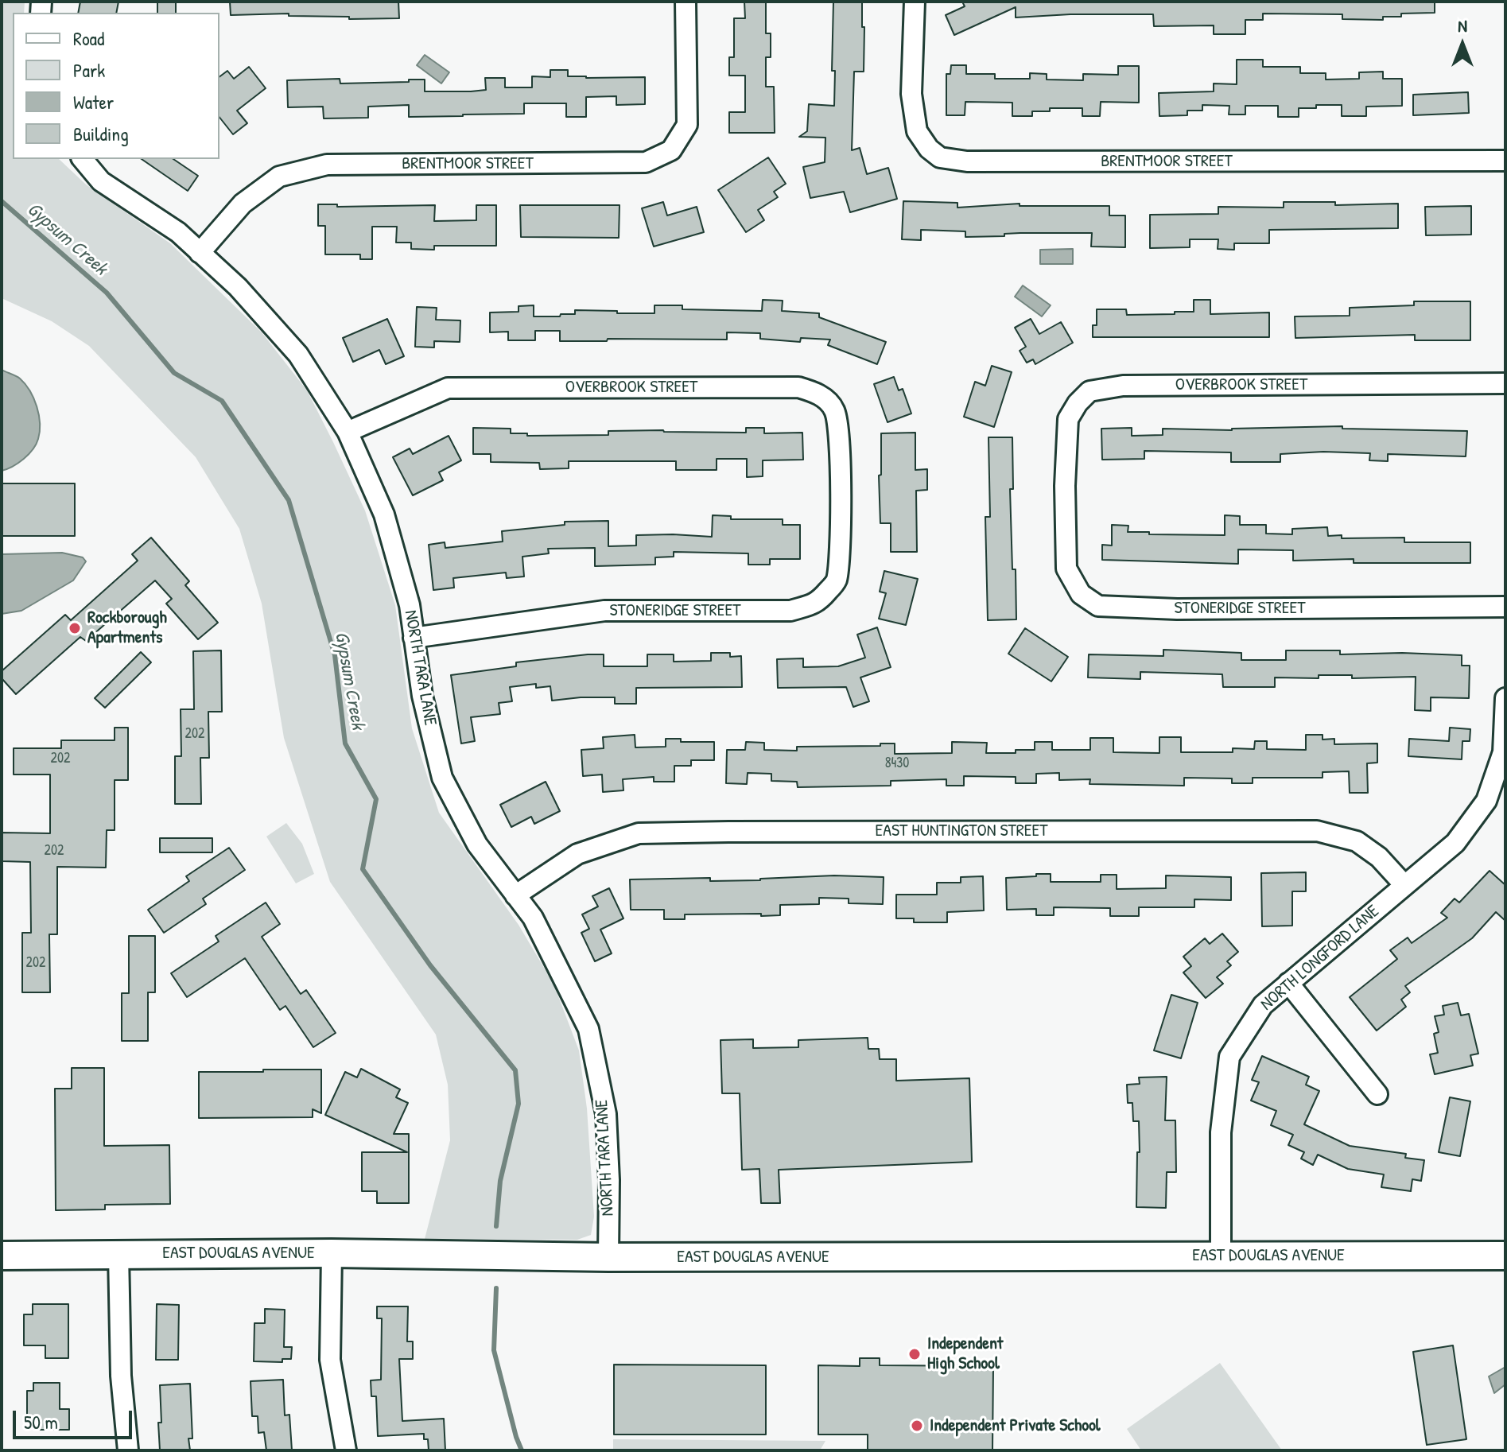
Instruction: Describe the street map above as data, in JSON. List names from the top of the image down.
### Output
{
  "streets": {
    "street": [
      "BRENTMOOR STREET",
      "OVERBROOK STREET",
      "STONERIDGE STREET",
      "NORTH TARA LANE",
      "EAST HUNTINGTON STREET",
      "NORTH LONGFORD LANE",
      "EAST DOUGLAS AVENUE"
    ]
  },
  "crossings": [
    ["BRENTMOOR STREET", "NORTH TARA LANE"],
    ["OVERBROOK STREET", "STONERIDGE STREET"],
    ["OVERBROOK STREET", "NORTH TARA LANE"],
    ["STONERIDGE STREET", "NORTH TARA LANE"],
    ["NORTH TARA LANE", "EAST HUNTINGTON STREET"],
    ["NORTH TARA LANE", "EAST DOUGLAS AVENUE"],
    ["EAST HUNTINGTON STREET", "NORTH LONGFORD LANE"],
    ["NORTH LONGFORD LANE", "EAST DOUGLAS AVENUE"]
  ],
  "water": ["Gypsum Creek"],
  "places": ["Rockborough Apartments", "Independent High School", "Independent Private School"],
  "house_numbers": [
    "202",
    "202",
    "8430",
    "202",
    "202"
  ],
  "legend": [
    "Road",
    "Park",
    "Water",
    "Building"
  ],
  "scale_bar": "50 m",
  "north": "top"
}
